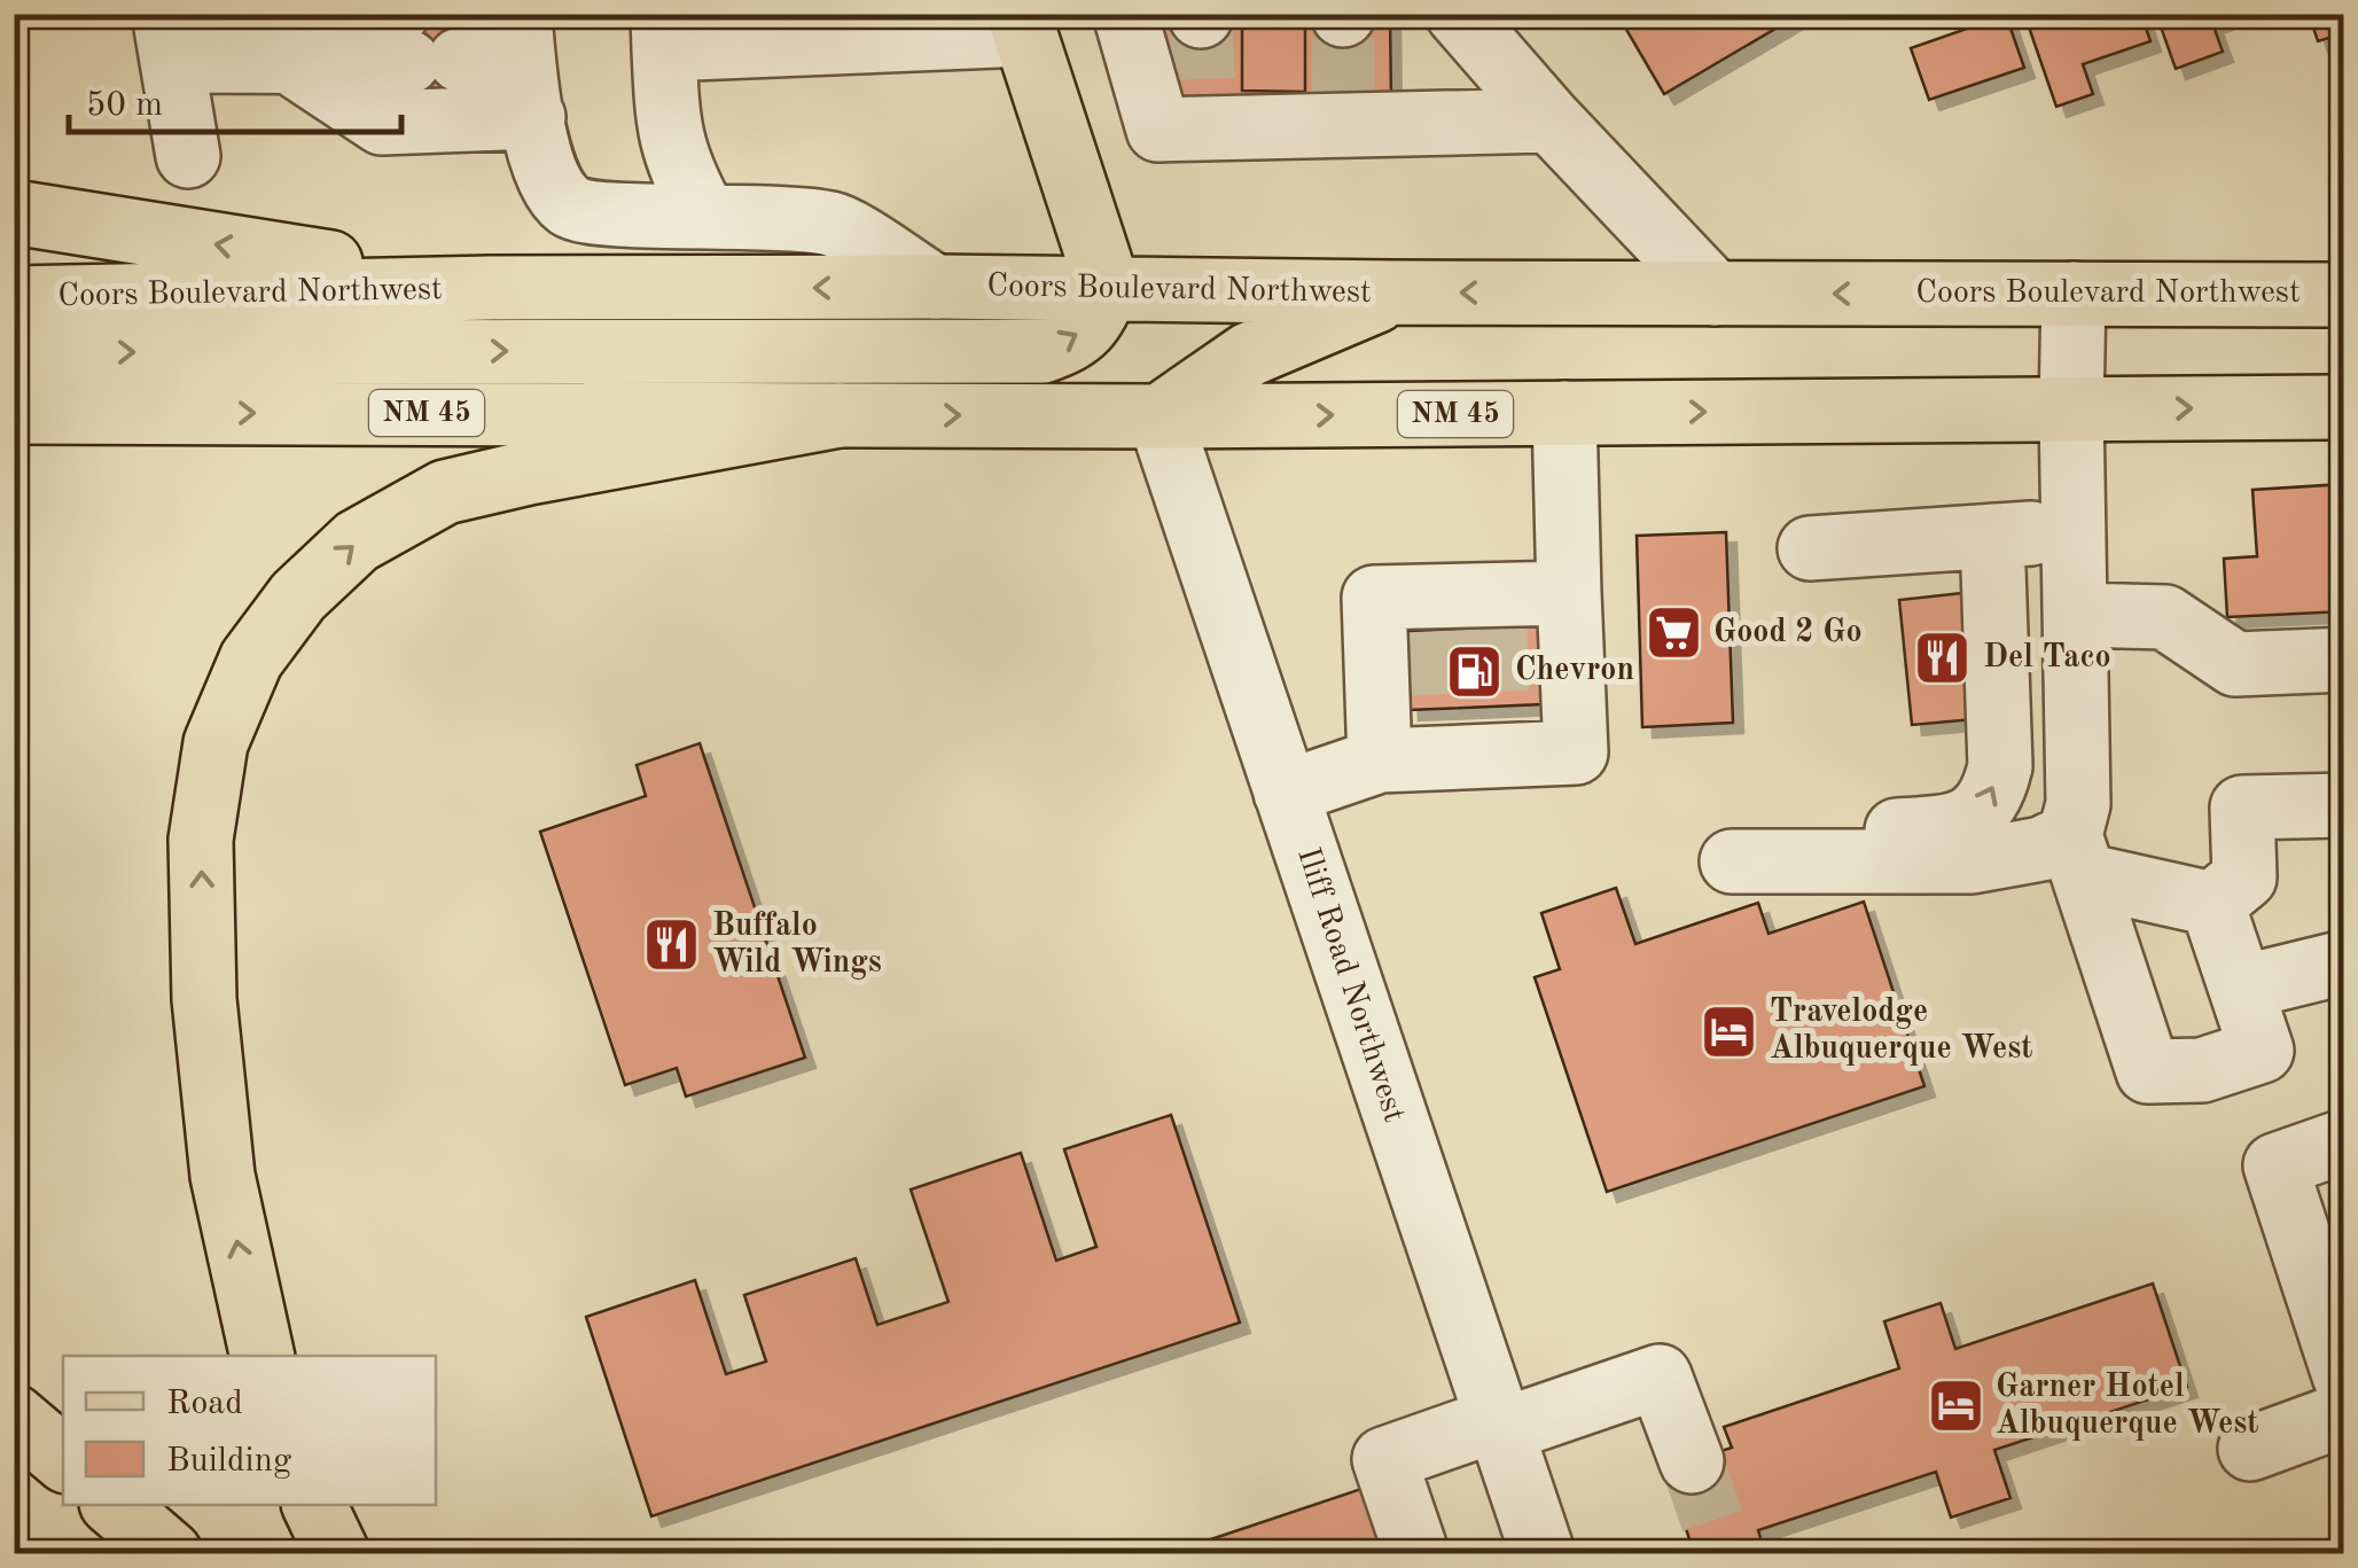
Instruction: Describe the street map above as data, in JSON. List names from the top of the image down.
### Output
{
  "streets": {
    "main road": ["Coors Boulevard Northwest", "NM 45"],
    "street": ["Iliff Road Northwest"]
  },
  "crossings": [
    ["NM 45", "Iliff Road Northwest"]
  ],
  "places": {
    "supermarket": ["Good 2 Go"],
    "restaurant": ["Del Taco", "Buffalo Wild Wings"],
    "fuel station": ["Chevron"],
    "hotel": ["Travelodge Albuquerque West", "Garner Hotel Albuquerque West"]
  },
  "legend": ["Road", "Building"],
  "scale_bar": "50 m"
}
